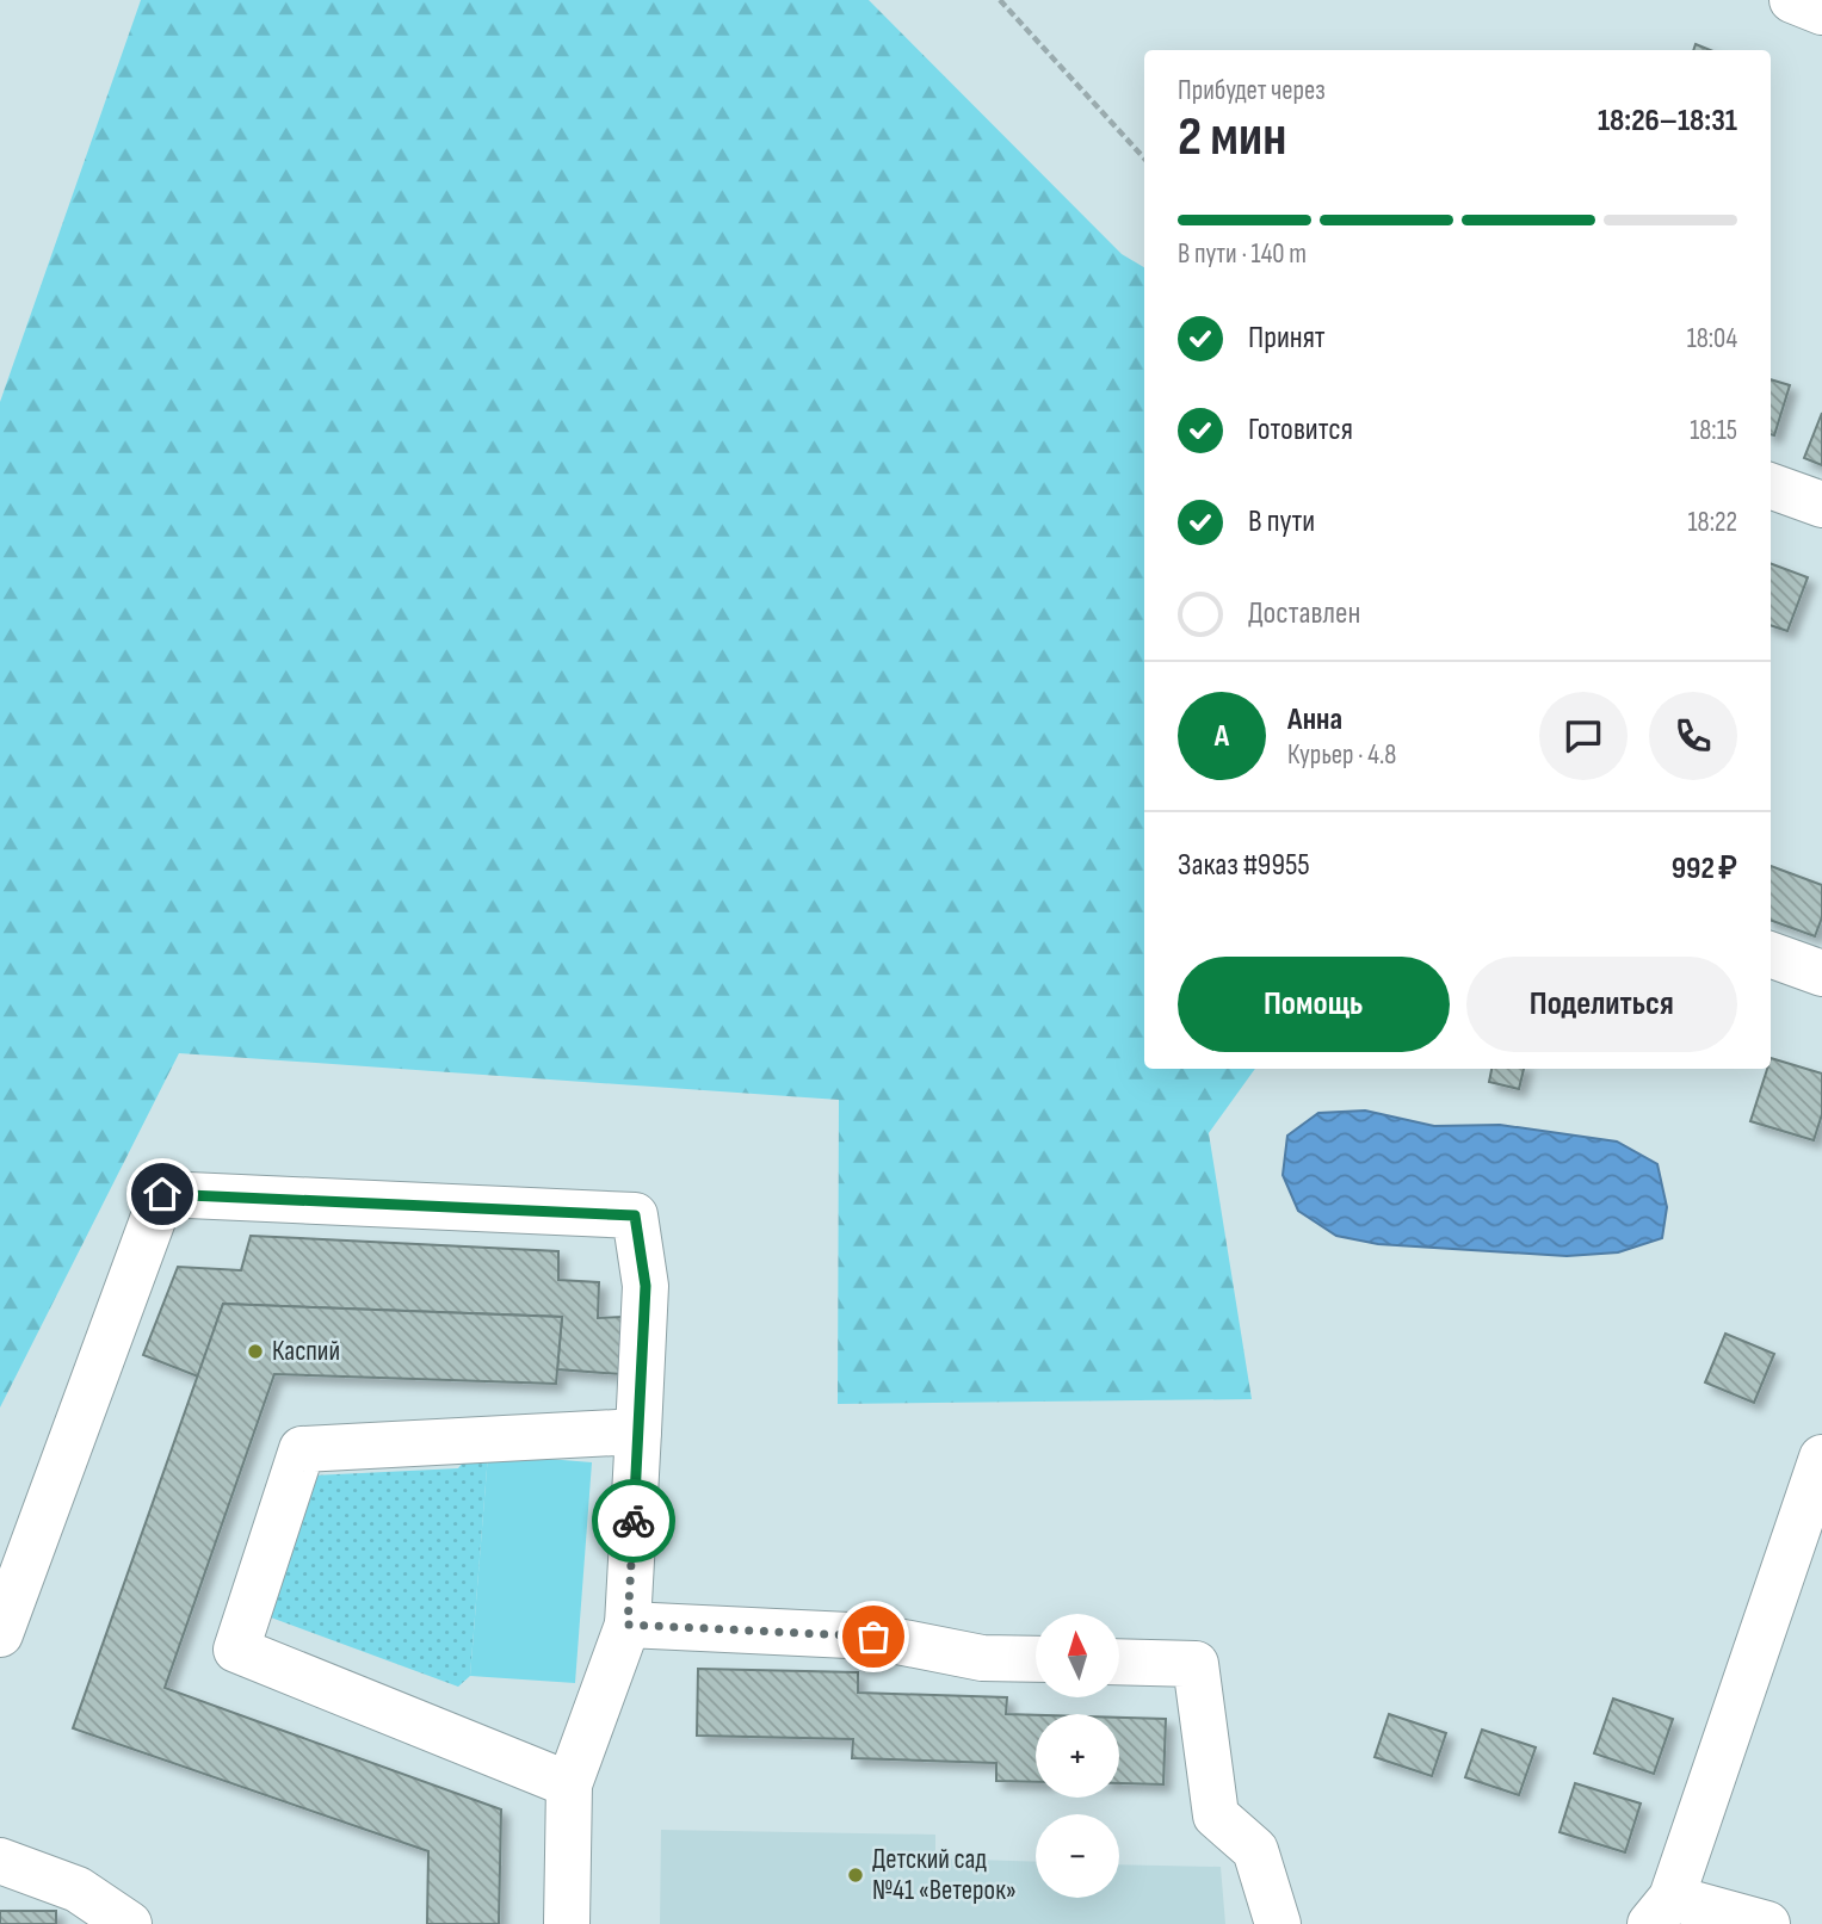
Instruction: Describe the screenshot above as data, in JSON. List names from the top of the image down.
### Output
{
  "places": ["Каспий", "Детский сад №41 «Ветерок»"],
  "north": "top",
  "page": {
    "heading": ["2 мин", "Прибудет через", "18:26–18:31"],
    "panel": [
      "Анна",
      "Курьер · 4.8",
      "Заказ #9955",
      "992 ₽"
    ],
    "bar": "В пути · 140 m",
    "list": [
      ["Принят", "18:04"],
      ["Готовится", "18:15"],
      ["В пути", "18:22"],
      "Доставлен"
    ],
    "round": "А",
    "buttons": ["Помощь", "Поделиться"],
    "map_buttons": ["+", "−"]
  }
}
